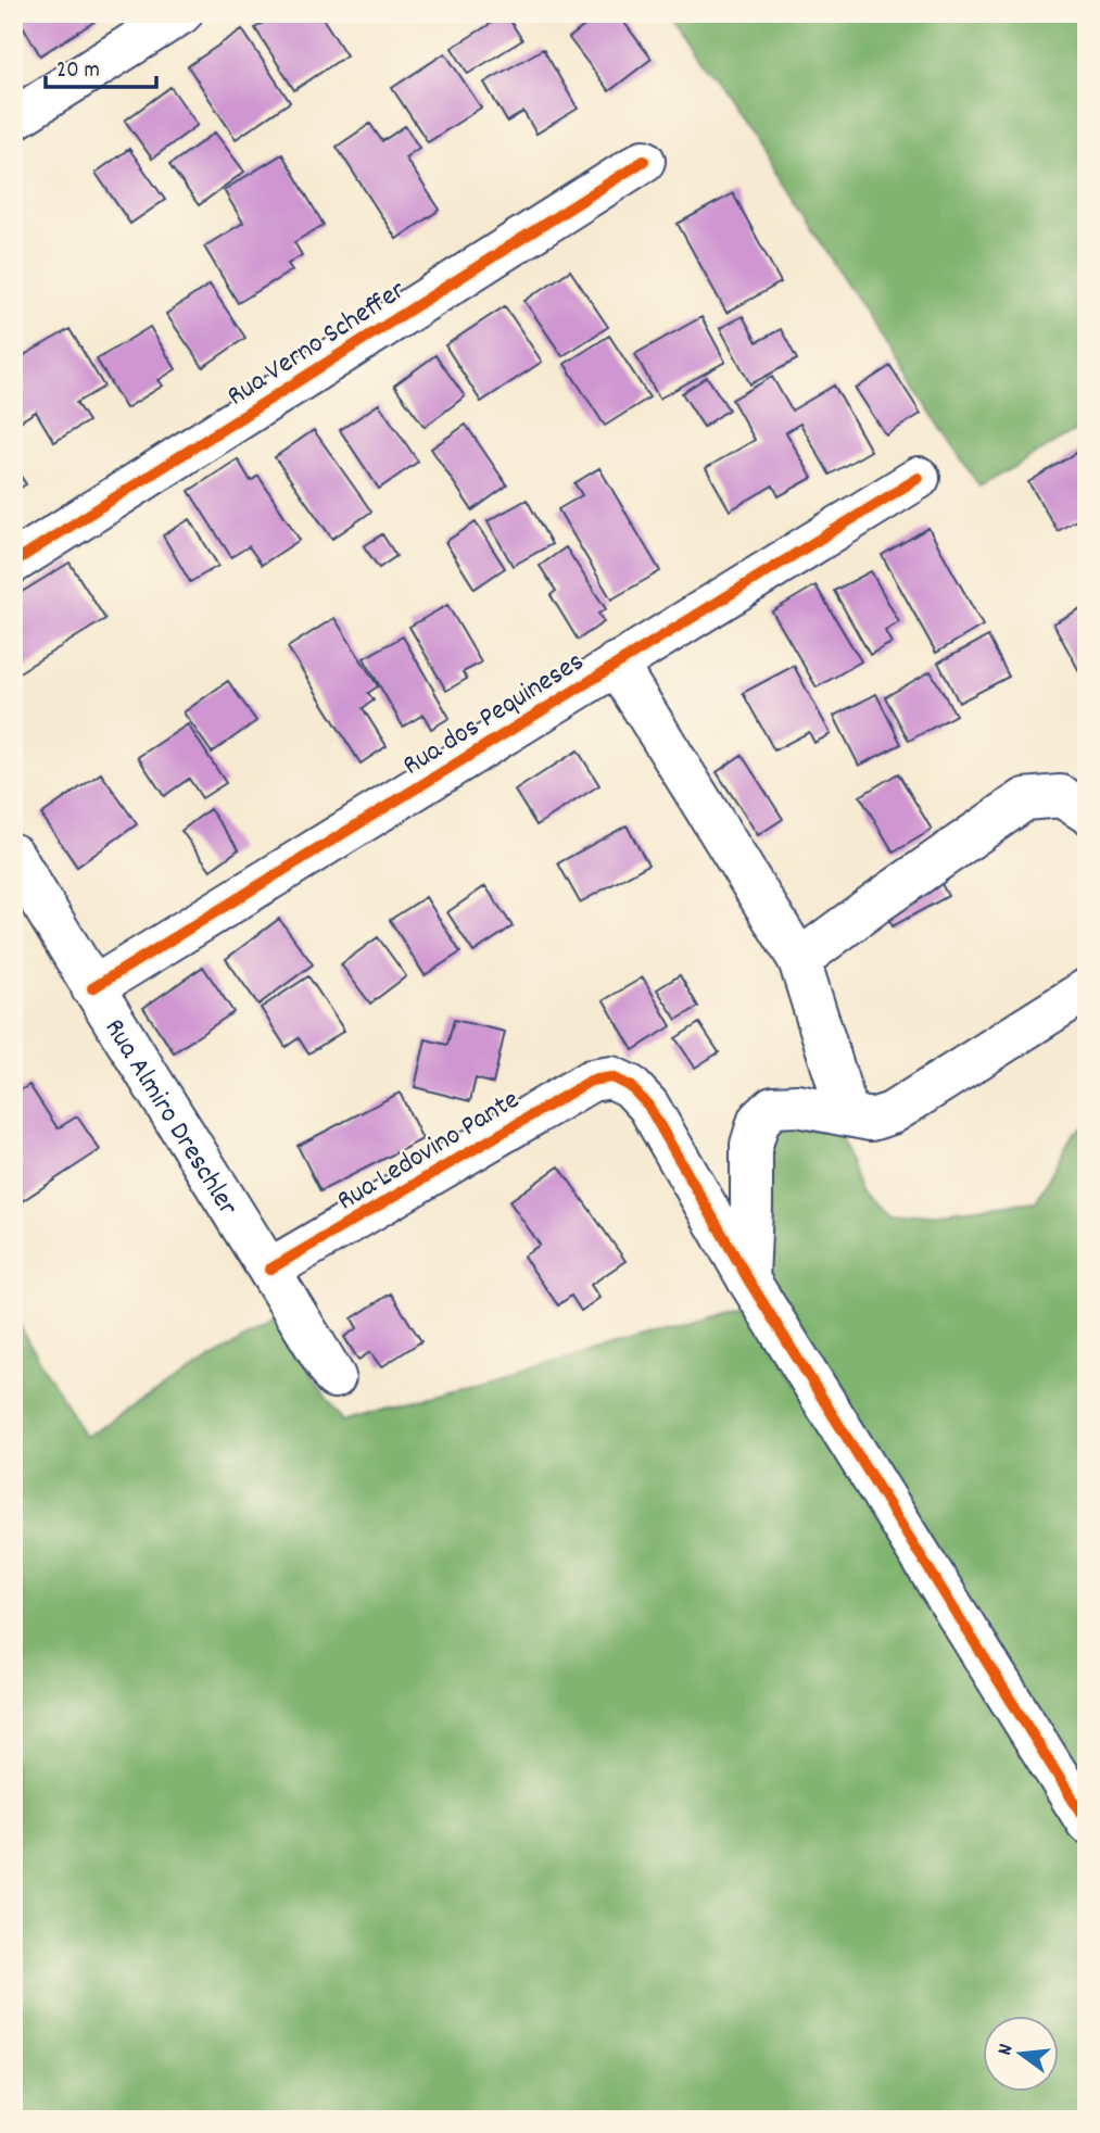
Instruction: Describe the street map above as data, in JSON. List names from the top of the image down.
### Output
{
  "streets": {
    "street": [
      "Rua Verno Scheffer",
      "Rua dos Pequineses",
      "Rua Almiro Dreschler",
      "Rua Ledovino Pante"
    ]
  },
  "crossings": [
    ["Rua dos Pequineses", "Rua Almiro Dreschler"],
    ["Rua Almiro Dreschler", "Rua Ledovino Pante"]
  ],
  "scale_bar": "20 m",
  "north": "left"
}
